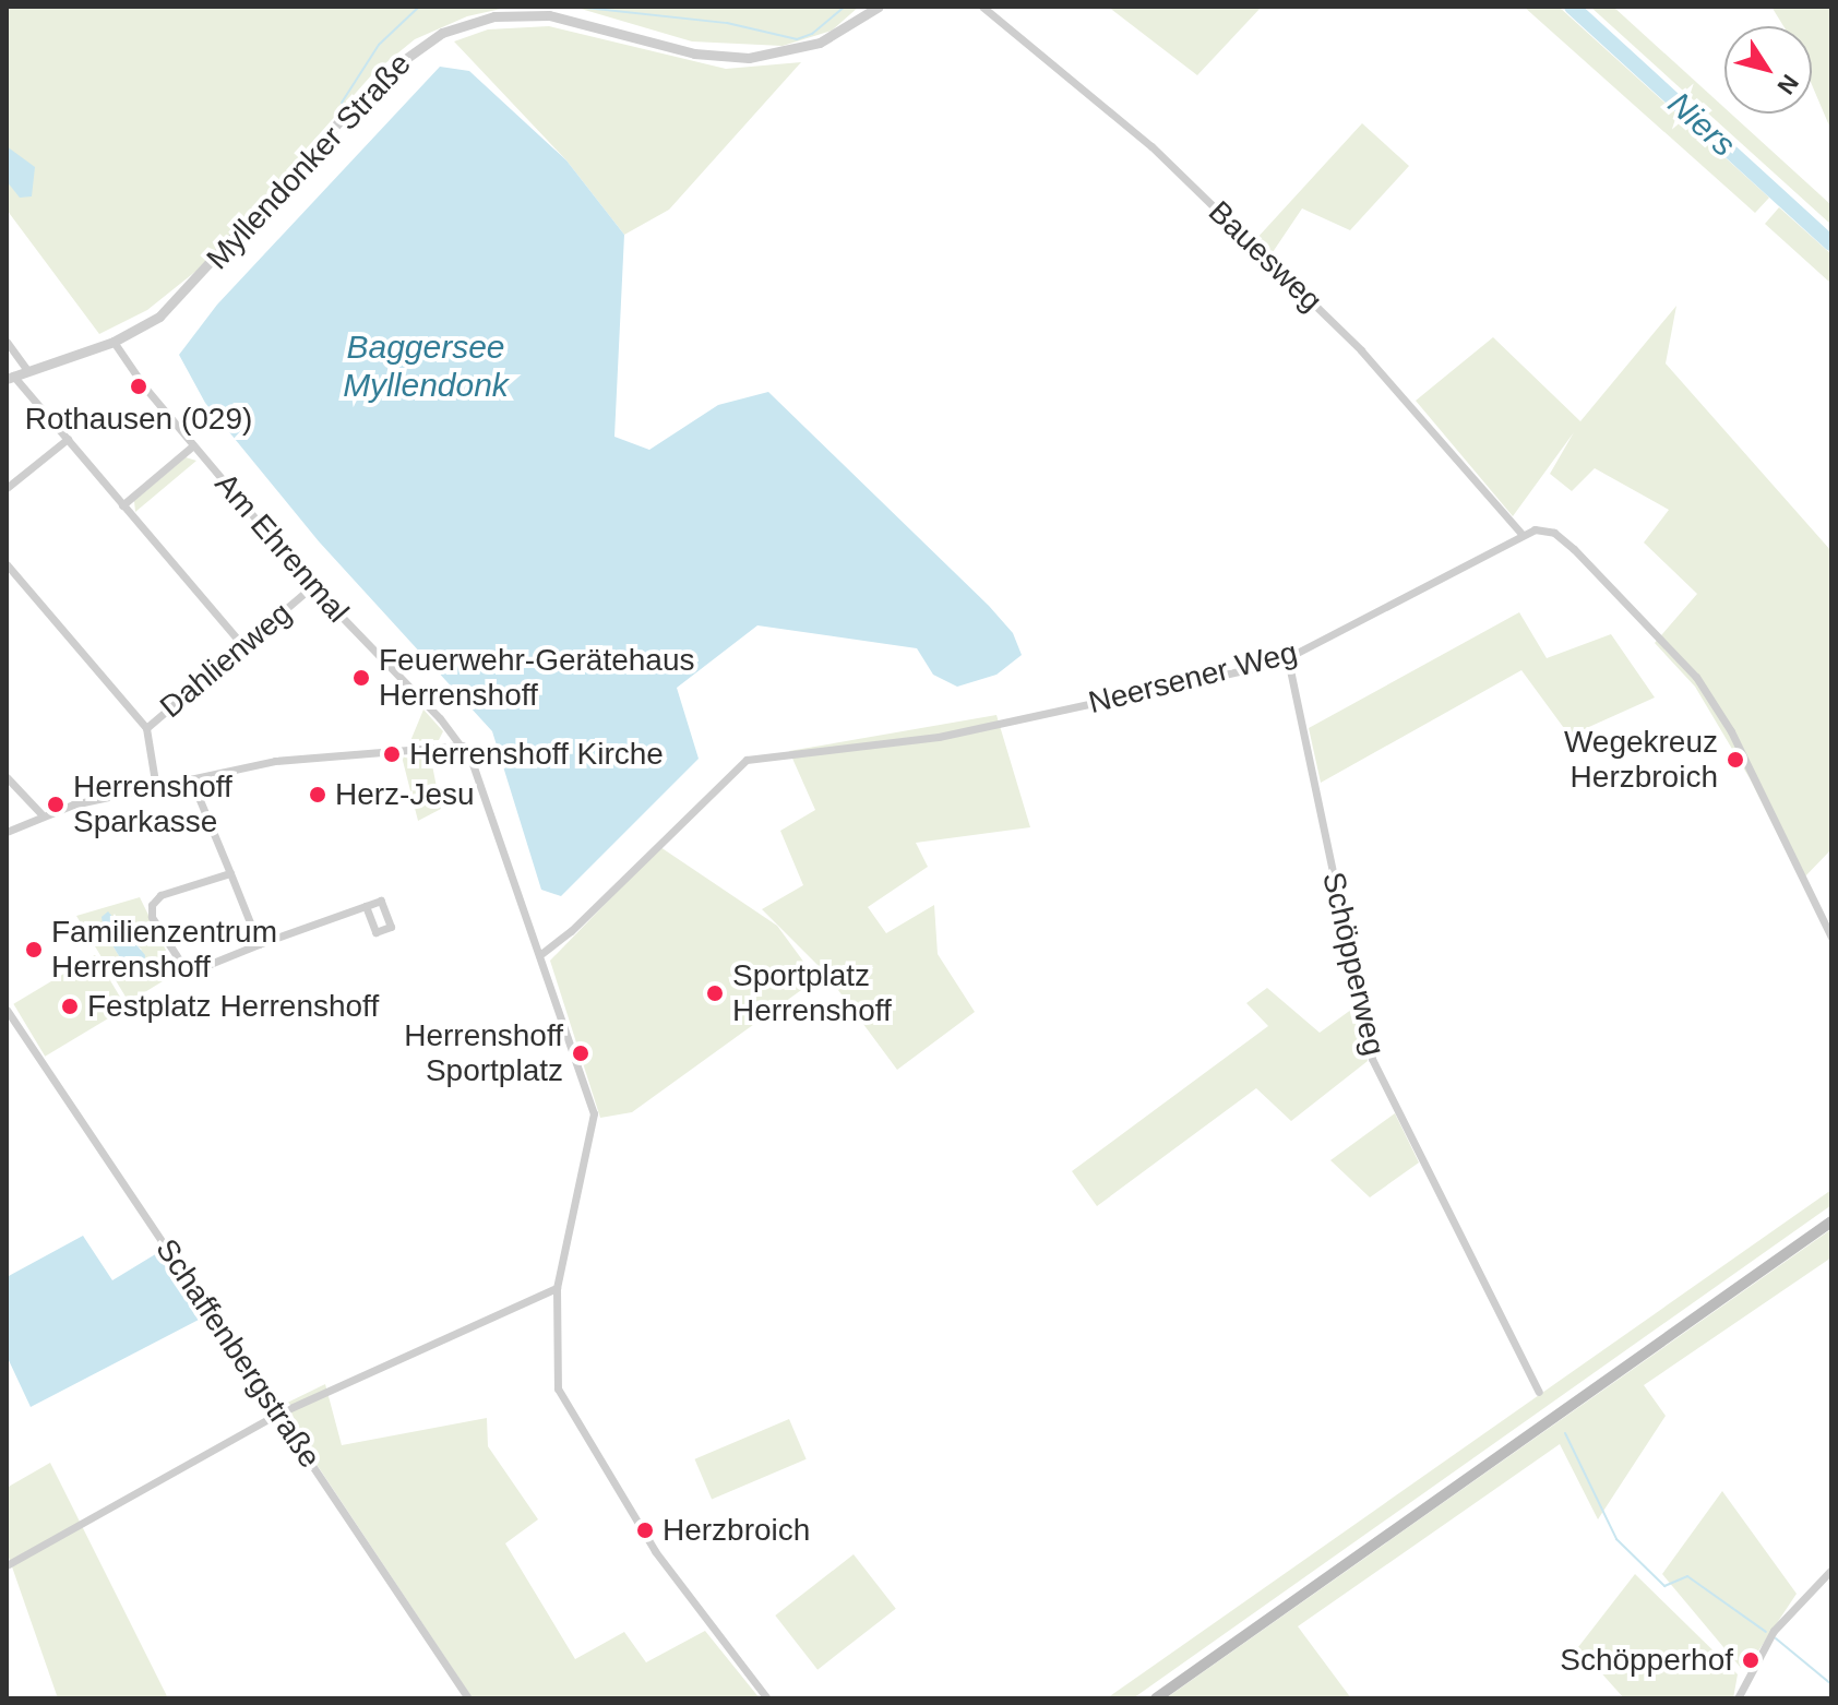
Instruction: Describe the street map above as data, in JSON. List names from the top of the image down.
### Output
{
  "streets": {
    "street": [
      "Myllendonker Straße",
      "Bauesweg",
      "Am Ehrenmal",
      "Dahlienweg",
      "Neersener Weg",
      "Schöpperweg",
      "Schaffenbergstraße"
    ]
  },
  "crossings": [
    ["Myllendonker Straße", "Am Ehrenmal"],
    ["Bauesweg", "Neersener Weg"],
    ["Am Ehrenmal", "Dahlienweg"],
    ["Neersener Weg", "Schöpperweg"]
  ],
  "water": ["Niers", "Baggersee Myllendonk"],
  "places": [
    "Rothausen (029)",
    "Feuerwehr-Gerätehaus Herrenshoff",
    "Herrenshoff Kirche",
    "Wegekreuz Herzbroich",
    "Herz-Jesu",
    "Herrenshoff Sparkasse",
    "Familienzentrum Herrenshoff",
    "Sportplatz Herrenshoff",
    "Festplatz Herrenshoff",
    "Herrenshoff Sportplatz",
    "Herzbroich",
    "Schöpperhof"
  ],
  "north": "bottom right"
}
